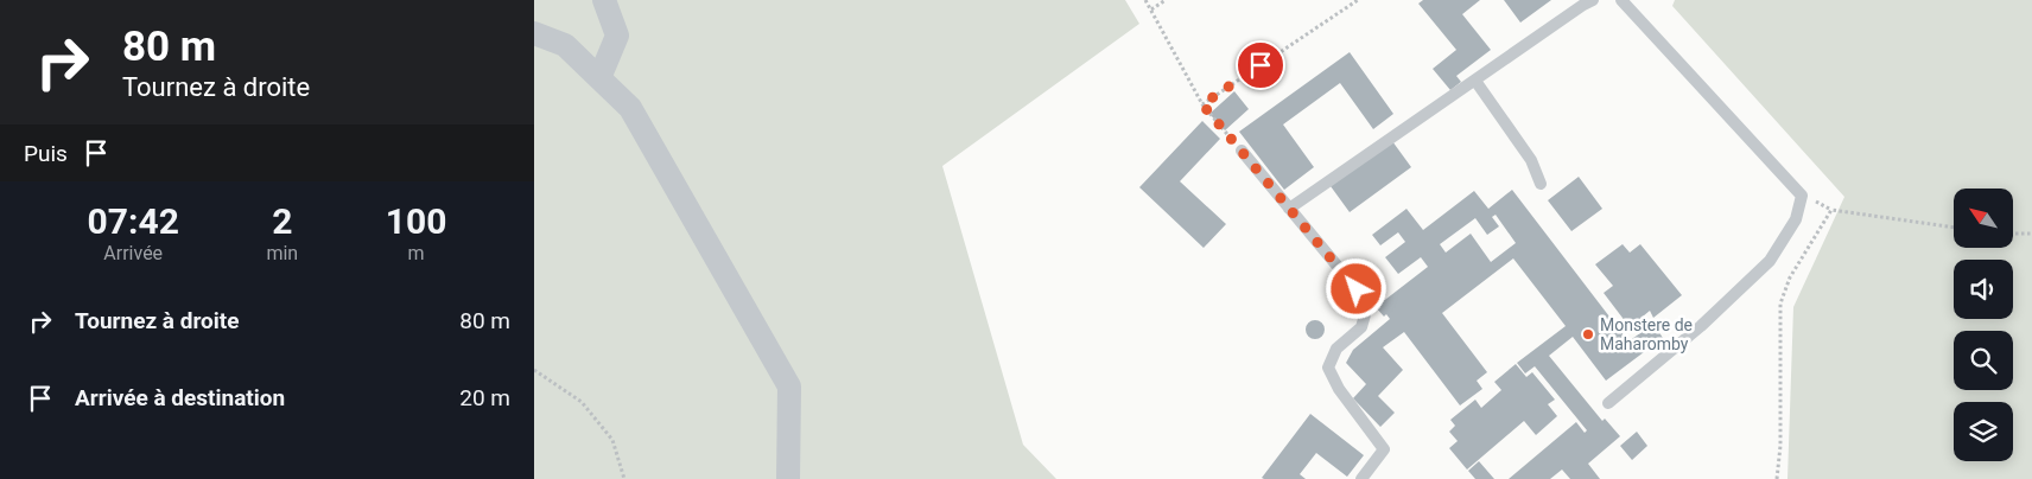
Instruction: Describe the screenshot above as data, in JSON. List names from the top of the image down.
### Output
{
  "places": ["Monstere de Maharomby"],
  "north": "top left",
  "page": {
    "turn": ["80 m", "Tournez à droite"],
    "then": "Puis",
    "eta": [
      "07:42",
      "Arrivée",
      "2",
      "min",
      "100",
      "m"
    ],
    "list": [
      {
        "name": "Tournez à droite",
        "value": "80 m"
      },
      {
        "name": "Arrivée à destination",
        "value": "20 m"
      }
    ]
  }
}
